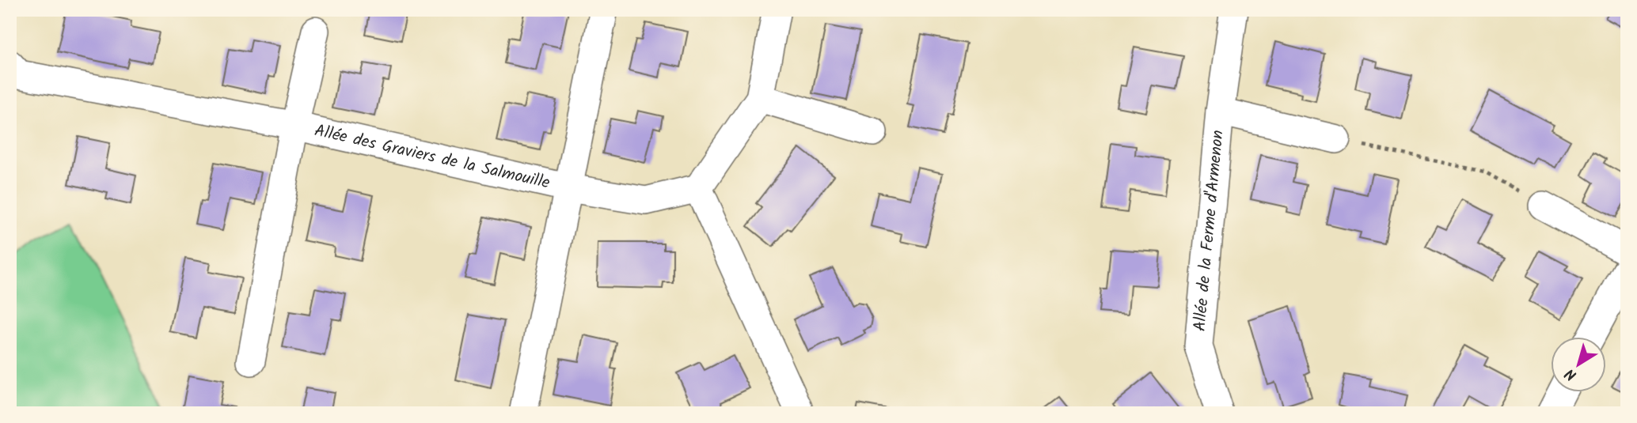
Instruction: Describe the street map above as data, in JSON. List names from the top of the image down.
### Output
{
  "streets": {
    "street": ["Allée des Graviers de la Salmouille", "Allée de la Ferme d'Armenon"]
  },
  "north": "bottom left"
}
